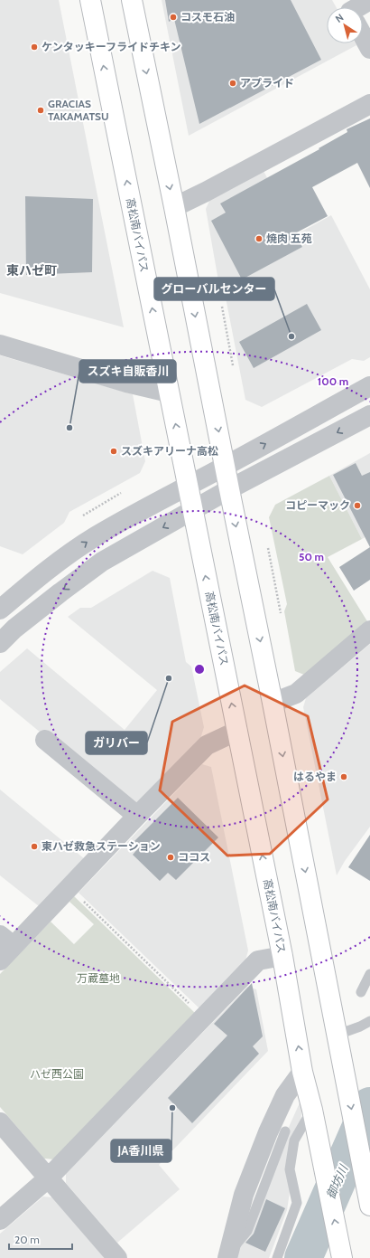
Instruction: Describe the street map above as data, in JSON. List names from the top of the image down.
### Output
{
  "streets": {
    "highway": ["高松南バイパス"]
  },
  "districts": ["東ハゼ町"],
  "water": ["御坊川"],
  "parks": ["万蔵墓地", "ハゼ西公園"],
  "places": [
    "コスモ石油",
    "ケンタッキーフライドチキン",
    "アプライド",
    "GRACIAS TAKAMATSU",
    "焼肉 五苑",
    "グローバルセンター",
    "スズキ自販香川",
    "スズキアリーナ高松",
    "コピーマック",
    "ガリバー",
    "はるやま",
    "東ハゼ救急ステーション",
    "ココス",
    "JA香川県"
  ],
  "scale_bar": "20 m",
  "north": "top left",
  "rings": ["100 m", "50 m"]
}
